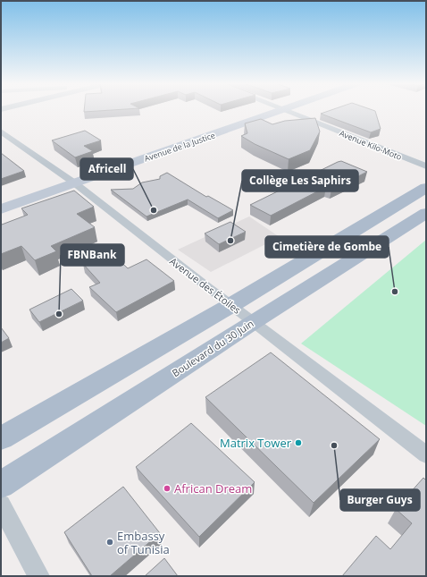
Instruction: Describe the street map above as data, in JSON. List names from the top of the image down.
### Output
{
  "streets": {
    "main road": ["Avenue de la Justice", "Boulevard du 30 Juin"],
    "street": ["Avenue Kilo-Moto", "Avenue des Étoiles"]
  },
  "crossings": [
    ["Avenue Kilo-Moto", "Avenue de la Justice"],
    ["Avenue de la Justice", "Avenue des Étoiles"],
    ["Avenue des Étoiles", "Boulevard du 30 Juin"]
  ],
  "places": [
    "Africell",
    "Collège Les Saphirs",
    "Cimetière de Gombe",
    "FBNBank",
    "Matrix Tower",
    "Burger Guys",
    "African Dream",
    "Embassy of Tunisia"
  ]
}
